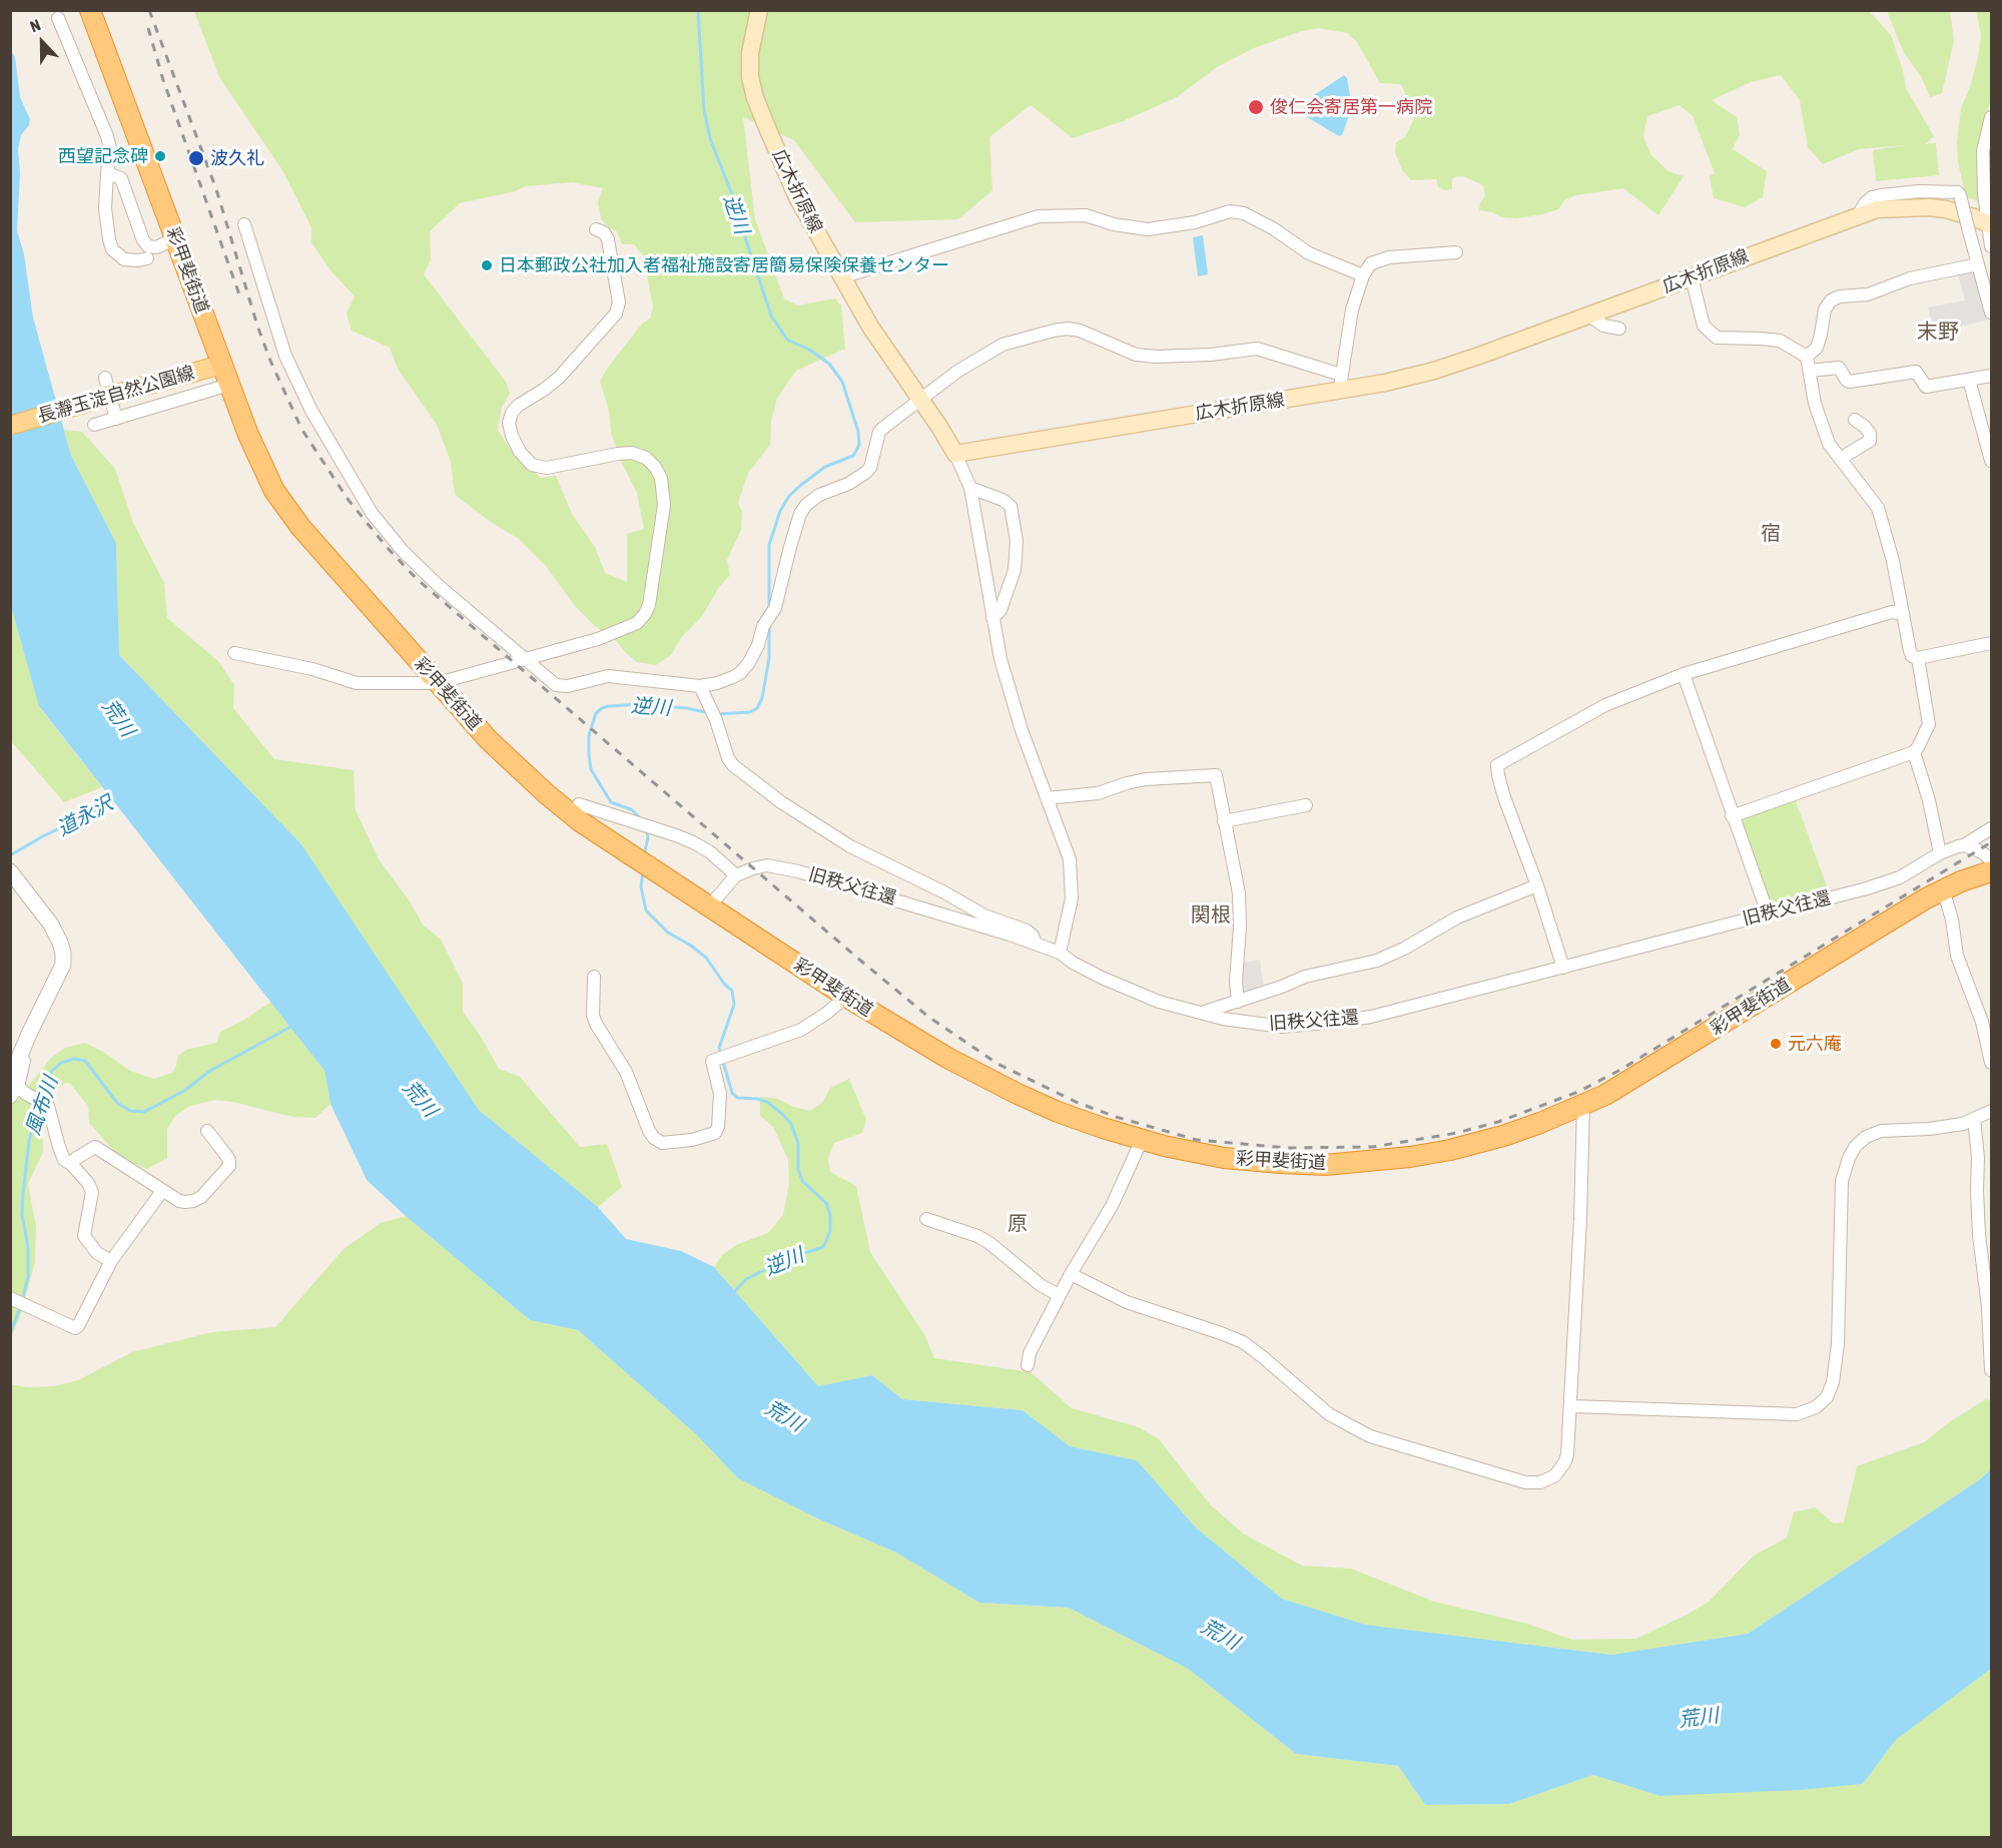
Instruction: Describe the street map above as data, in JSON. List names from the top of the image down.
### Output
{
  "streets": {
    "highway": ["彩甲斐街道"],
    "main road": ["広木折原線", "長瀞玉淀自然公園線"],
    "street": ["旧秩父往還"]
  },
  "crossings": [
    ["彩甲斐街道", "長瀞玉淀自然公園線"]
  ],
  "districts": [
    "末野",
    "宿",
    "関根",
    "原"
  ],
  "water": [
    "逆川",
    "荒川",
    "道永沢",
    "風布川"
  ],
  "places": [
    "俊仁会寄居第一病院",
    "西望記念碑",
    "波久礼",
    "日本郵政公社加入者福祉施設寄居簡易保険保養センター",
    "元六庵"
  ],
  "north": "top"
}
